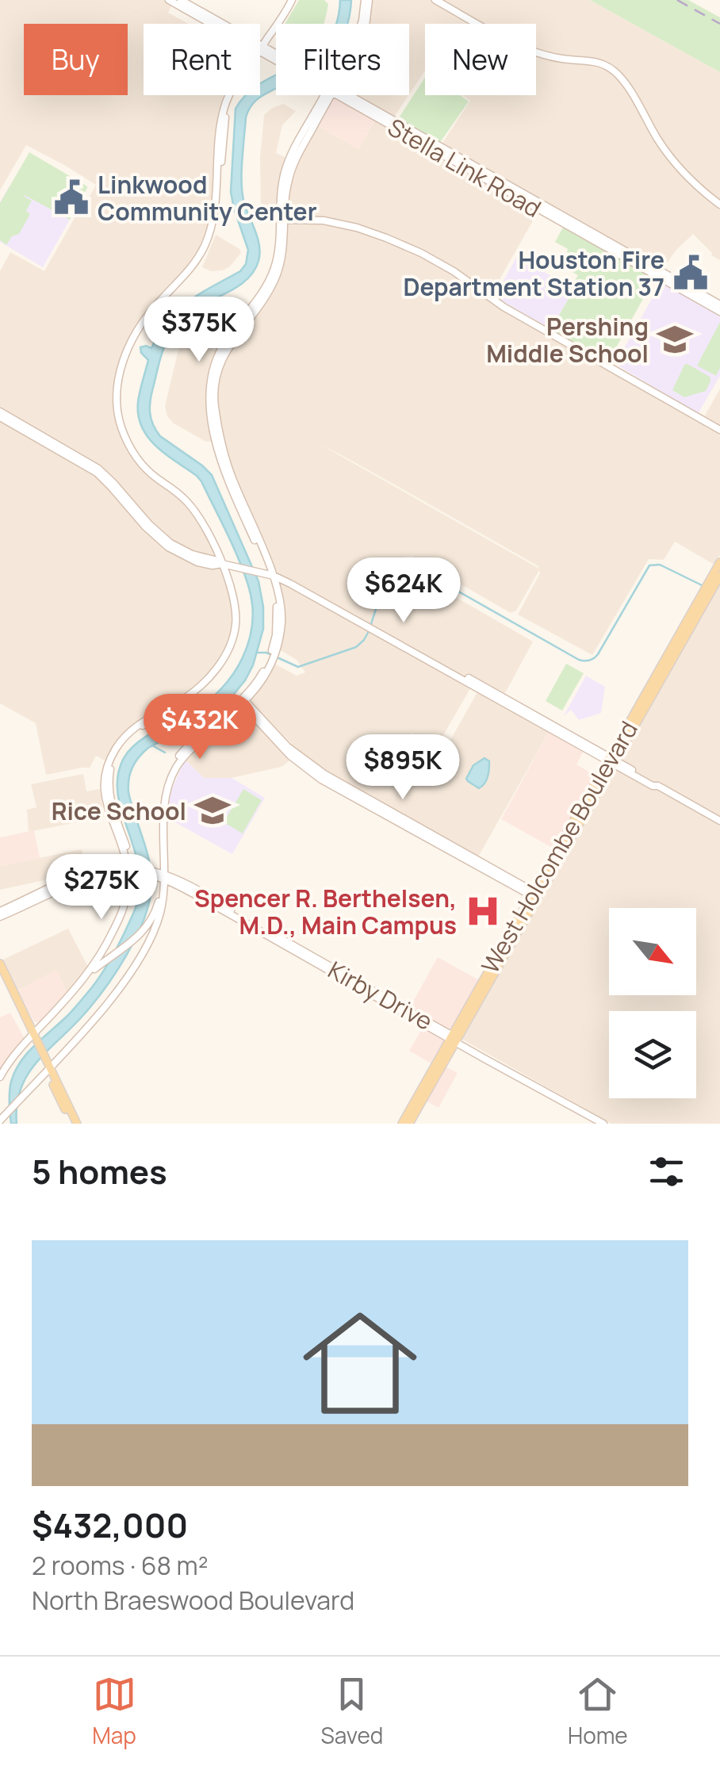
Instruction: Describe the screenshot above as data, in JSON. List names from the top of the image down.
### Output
{
  "streets": {
    "main road": ["Stella Link Road", "West Holcombe Boulevard", "Kirby Drive"]
  },
  "crossings": [
    ["West Holcombe Boulevard", "Kirby Drive"]
  ],
  "places": {
    "public building": ["Linkwood Community Center", "Houston Fire Department Station 37"],
    "school or university": ["Pershing Middle School", "Rice School"],
    "hospital": ["Spencer R. Berthelsen, M.D., Main Campus"]
  },
  "north": "bottom right",
  "page": {
    "chip": [
      "Buy",
      "Rent",
      "Filters",
      "New"
    ],
    "price": [
      "$375K",
      "$624K",
      "$432K",
      "$895K",
      "$275K"
    ],
    "heading": "5 homes",
    "list": [
      {
        "name": "$432,000",
        "note": "2 rooms · 68 m² · North Braeswood Boulevard"
      }
    ],
    "tabs": ["Map", "Saved", "Home"]
  }
}
